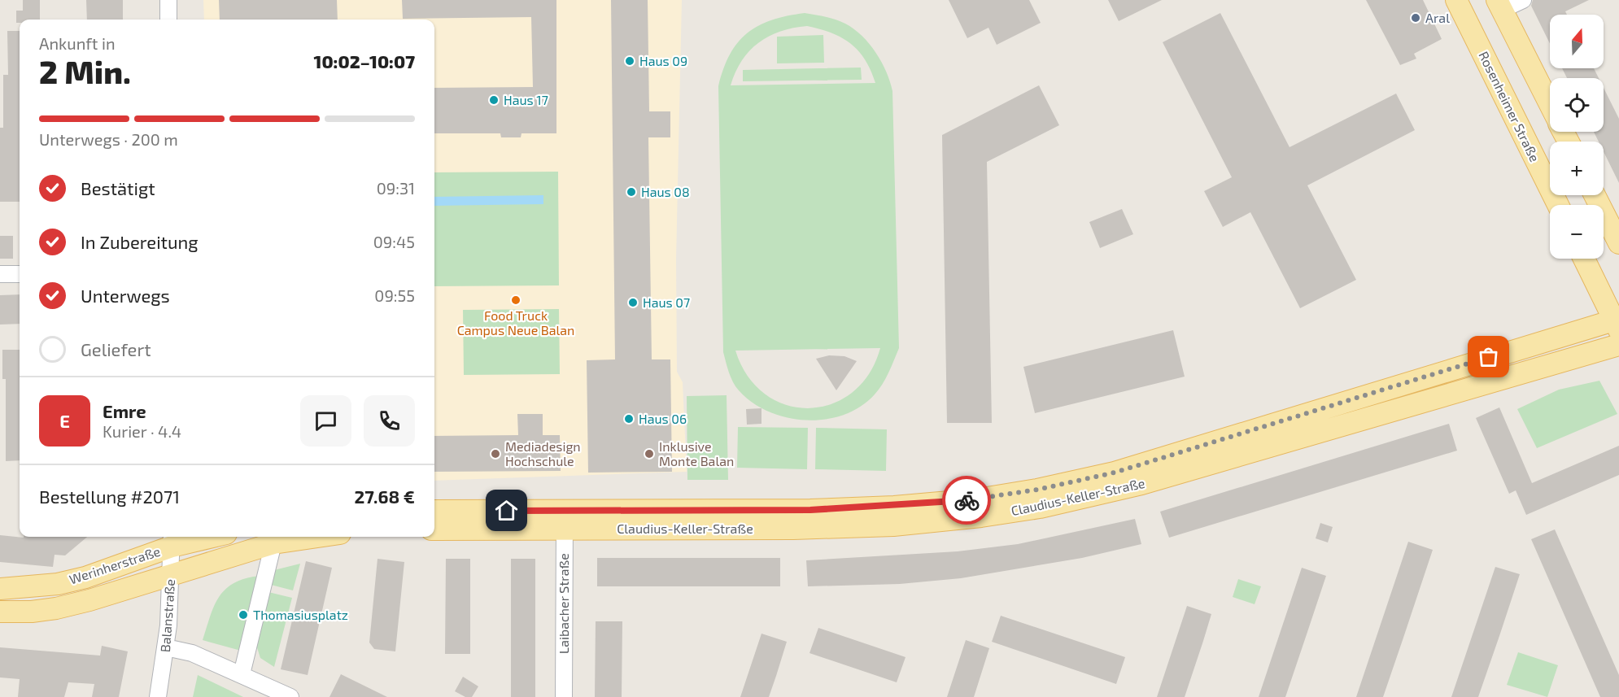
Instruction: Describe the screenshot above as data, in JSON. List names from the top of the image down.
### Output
{
  "streets": {
    "main road": ["Rosenheimer Straße", "Claudius-Keller-Straße", "Werinherstraße"],
    "street": ["Laibacher Straße", "Balanstraße"]
  },
  "crossings": [
    ["Claudius-Keller-Straße", "Laibacher Straße"],
    ["Werinherstraße", "Balanstraße"]
  ],
  "places": [
    "Aral",
    "Haus 09",
    "Haus 17",
    "Haus 08",
    "Food Truck Campus Neue Balan",
    "Haus 07",
    "Haus 06",
    "Mediadesign Hochschule",
    "Inklusive Monte Balan",
    "Thomasiusplatz"
  ],
  "north": "top",
  "page": {
    "map_buttons": ["+", "−"],
    "heading": ["2 Min.", "Ankunft in", "10:02–10:07"],
    "panel": [
      "Emre",
      "Kurier · 4.4",
      "Bestellung #2071",
      "27.68 €"
    ],
    "bar": "Unterwegs · 200 m",
    "list": [
      ["Bestätigt", "09:31"],
      ["In Zubereitung", "09:45"],
      ["Unterwegs", "09:55"],
      "Geliefert"
    ],
    "round": "E"
  }
}
